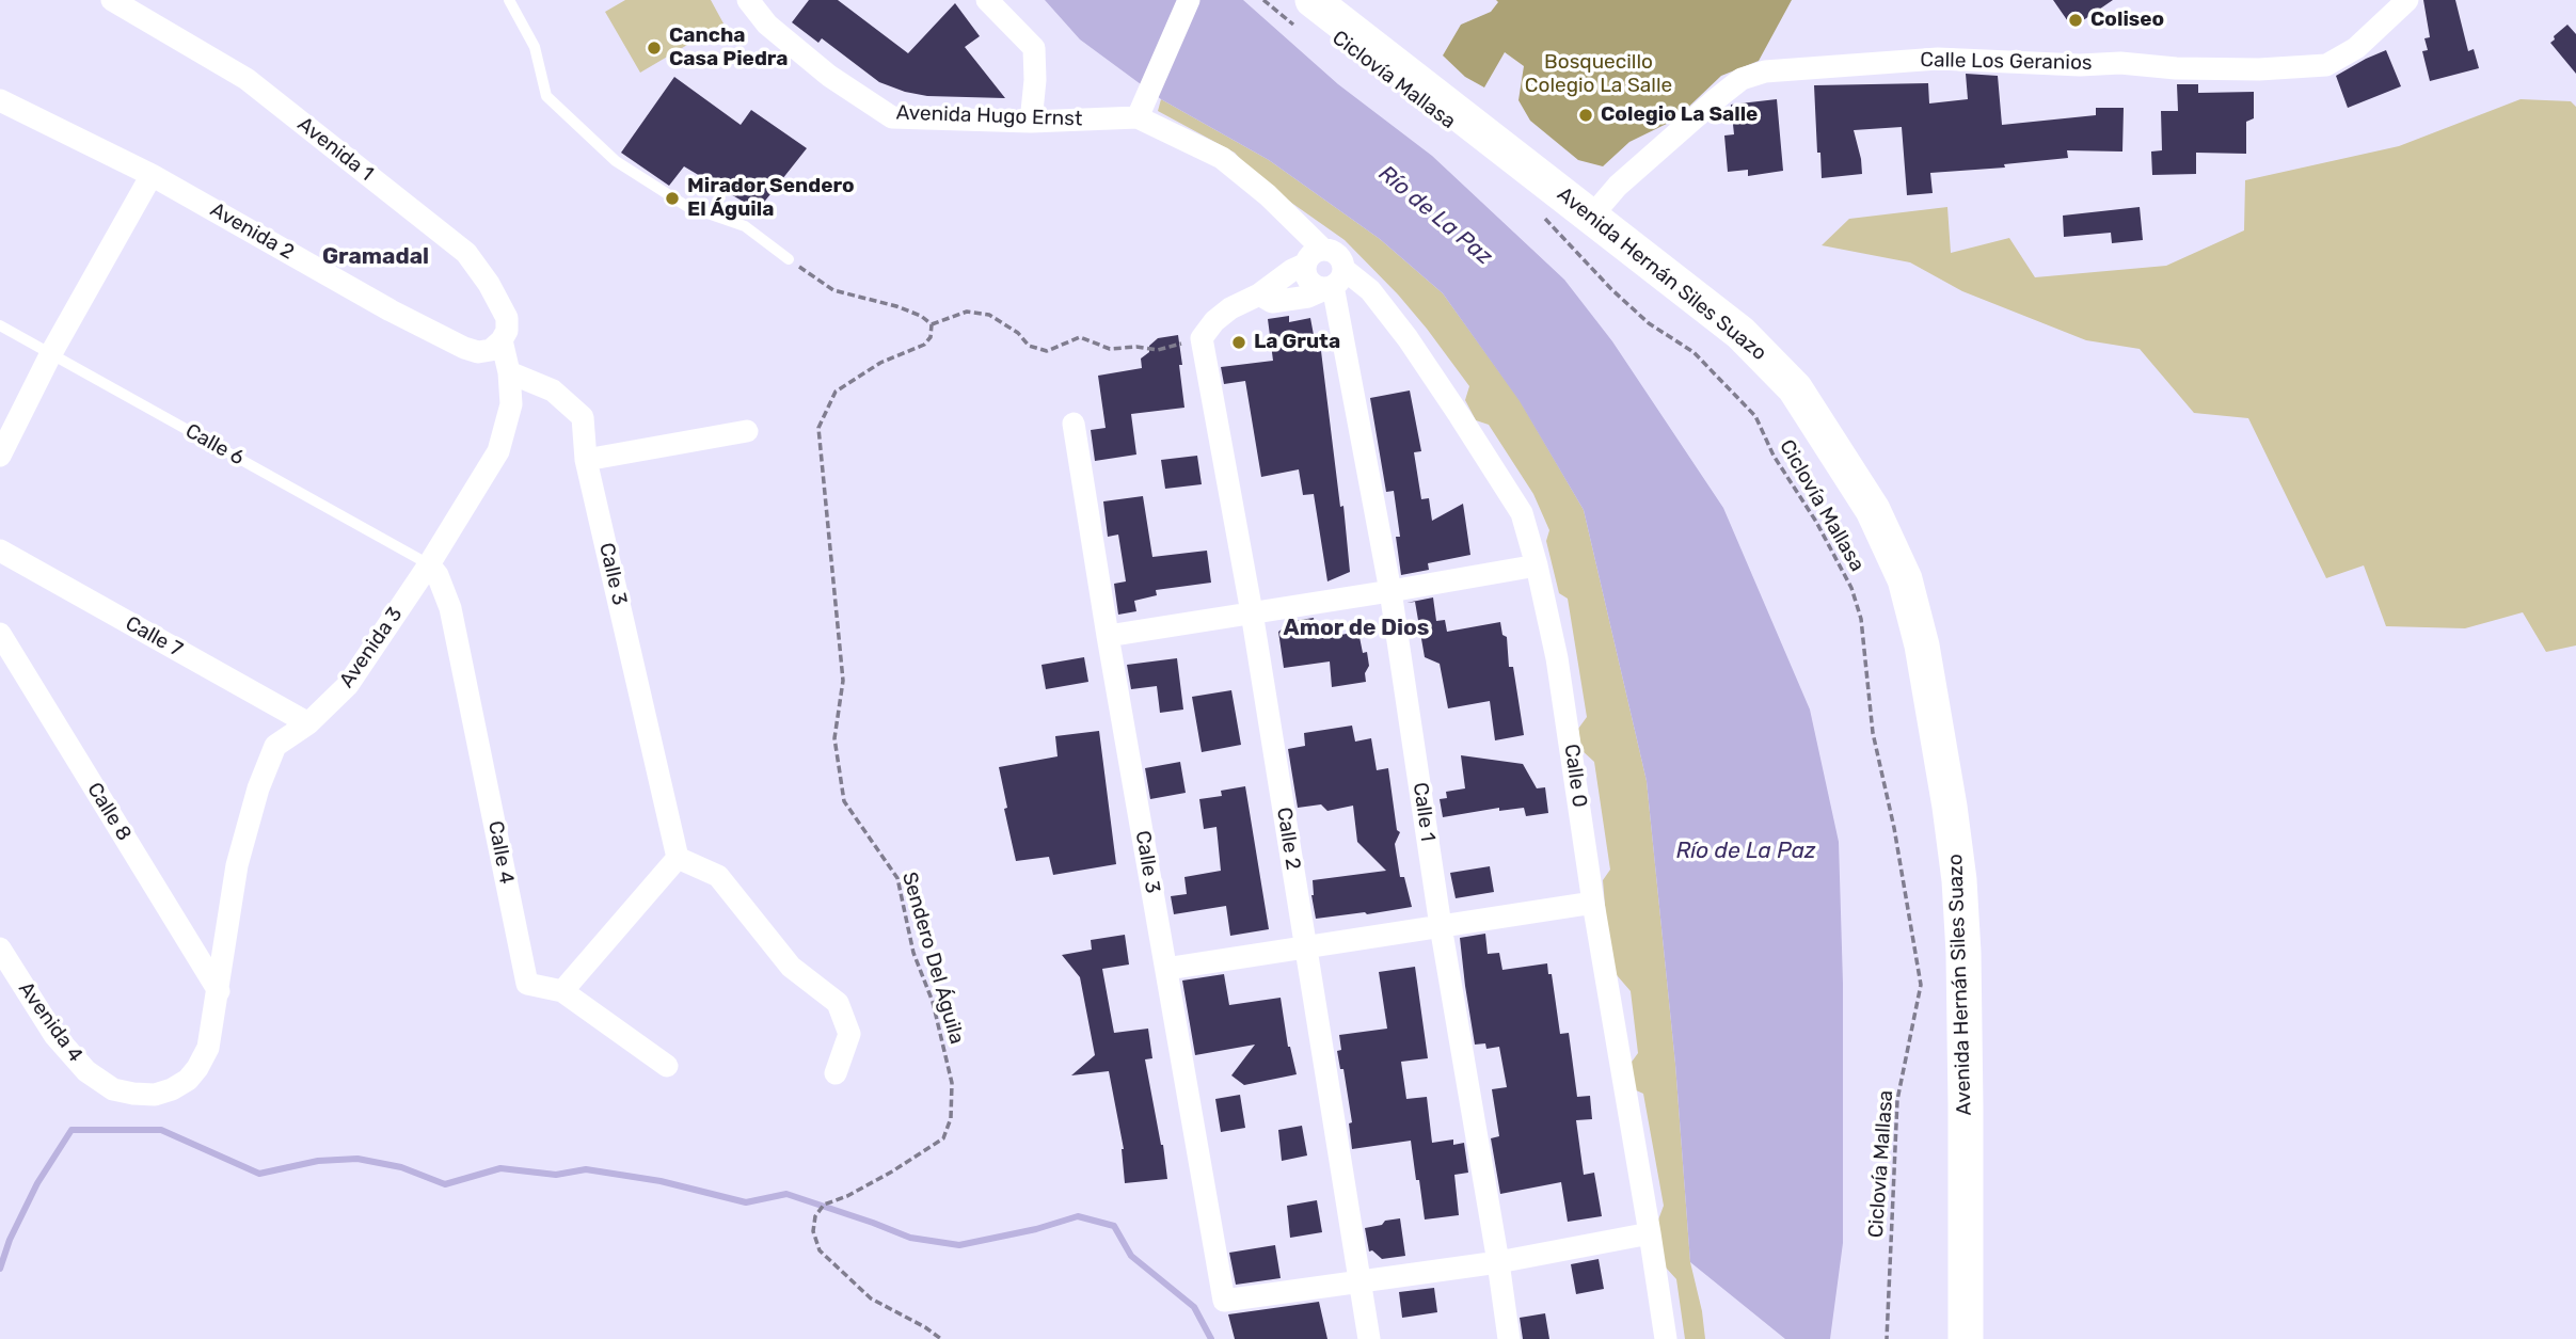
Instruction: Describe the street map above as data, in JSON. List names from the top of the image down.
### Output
{
  "streets": {
    "main road": ["Avenida Hernán Siles Suazo"],
    "street": [
      "Calle Los Geranios",
      "Avenida Hugo Ernst",
      "Avenida 1",
      "Avenida 2",
      "Calle 3",
      "Calle 7",
      "Avenida 3",
      "Calle 0",
      "Calle 8",
      "Calle 1",
      "Calle 2",
      "Calle 4",
      "Avenida 4"
    ],
    "lane": ["Calle 6"],
    "path": ["Ciclovía Mallasa", "Sendero Del Águila"]
  },
  "crossings": [
    ["Calle Los Geranios", "Avenida Hernán Siles Suazo"],
    ["Avenida 1", "Avenida 2"],
    ["Avenida 1", "Avenida 3"],
    ["Avenida 2", "Avenida 3"],
    ["Calle 6", "Avenida 3"],
    ["Calle 6", "Calle 4"],
    ["Calle 3", "Avenida 3"],
    ["Calle 3", "Calle 2"],
    ["Calle 7", "Avenida 3"],
    ["Avenida 3", "Calle 8"],
    ["Avenida 3", "Calle 4"],
    ["Avenida 3", "Avenida 4"],
    ["Calle 0", "Calle 1"],
    ["Calle 8", "Avenida 4"]
  ],
  "districts": ["Gramadal", "Amor de Dios"],
  "water": ["Río de La Paz"],
  "parks": ["Bosquecillo Colegio La Salle"],
  "places": [
    "Coliseo",
    "Cancha Casa Piedra",
    "Colegio La Salle",
    "Mirador Sendero El Águila",
    "La Gruta"
  ]
}
